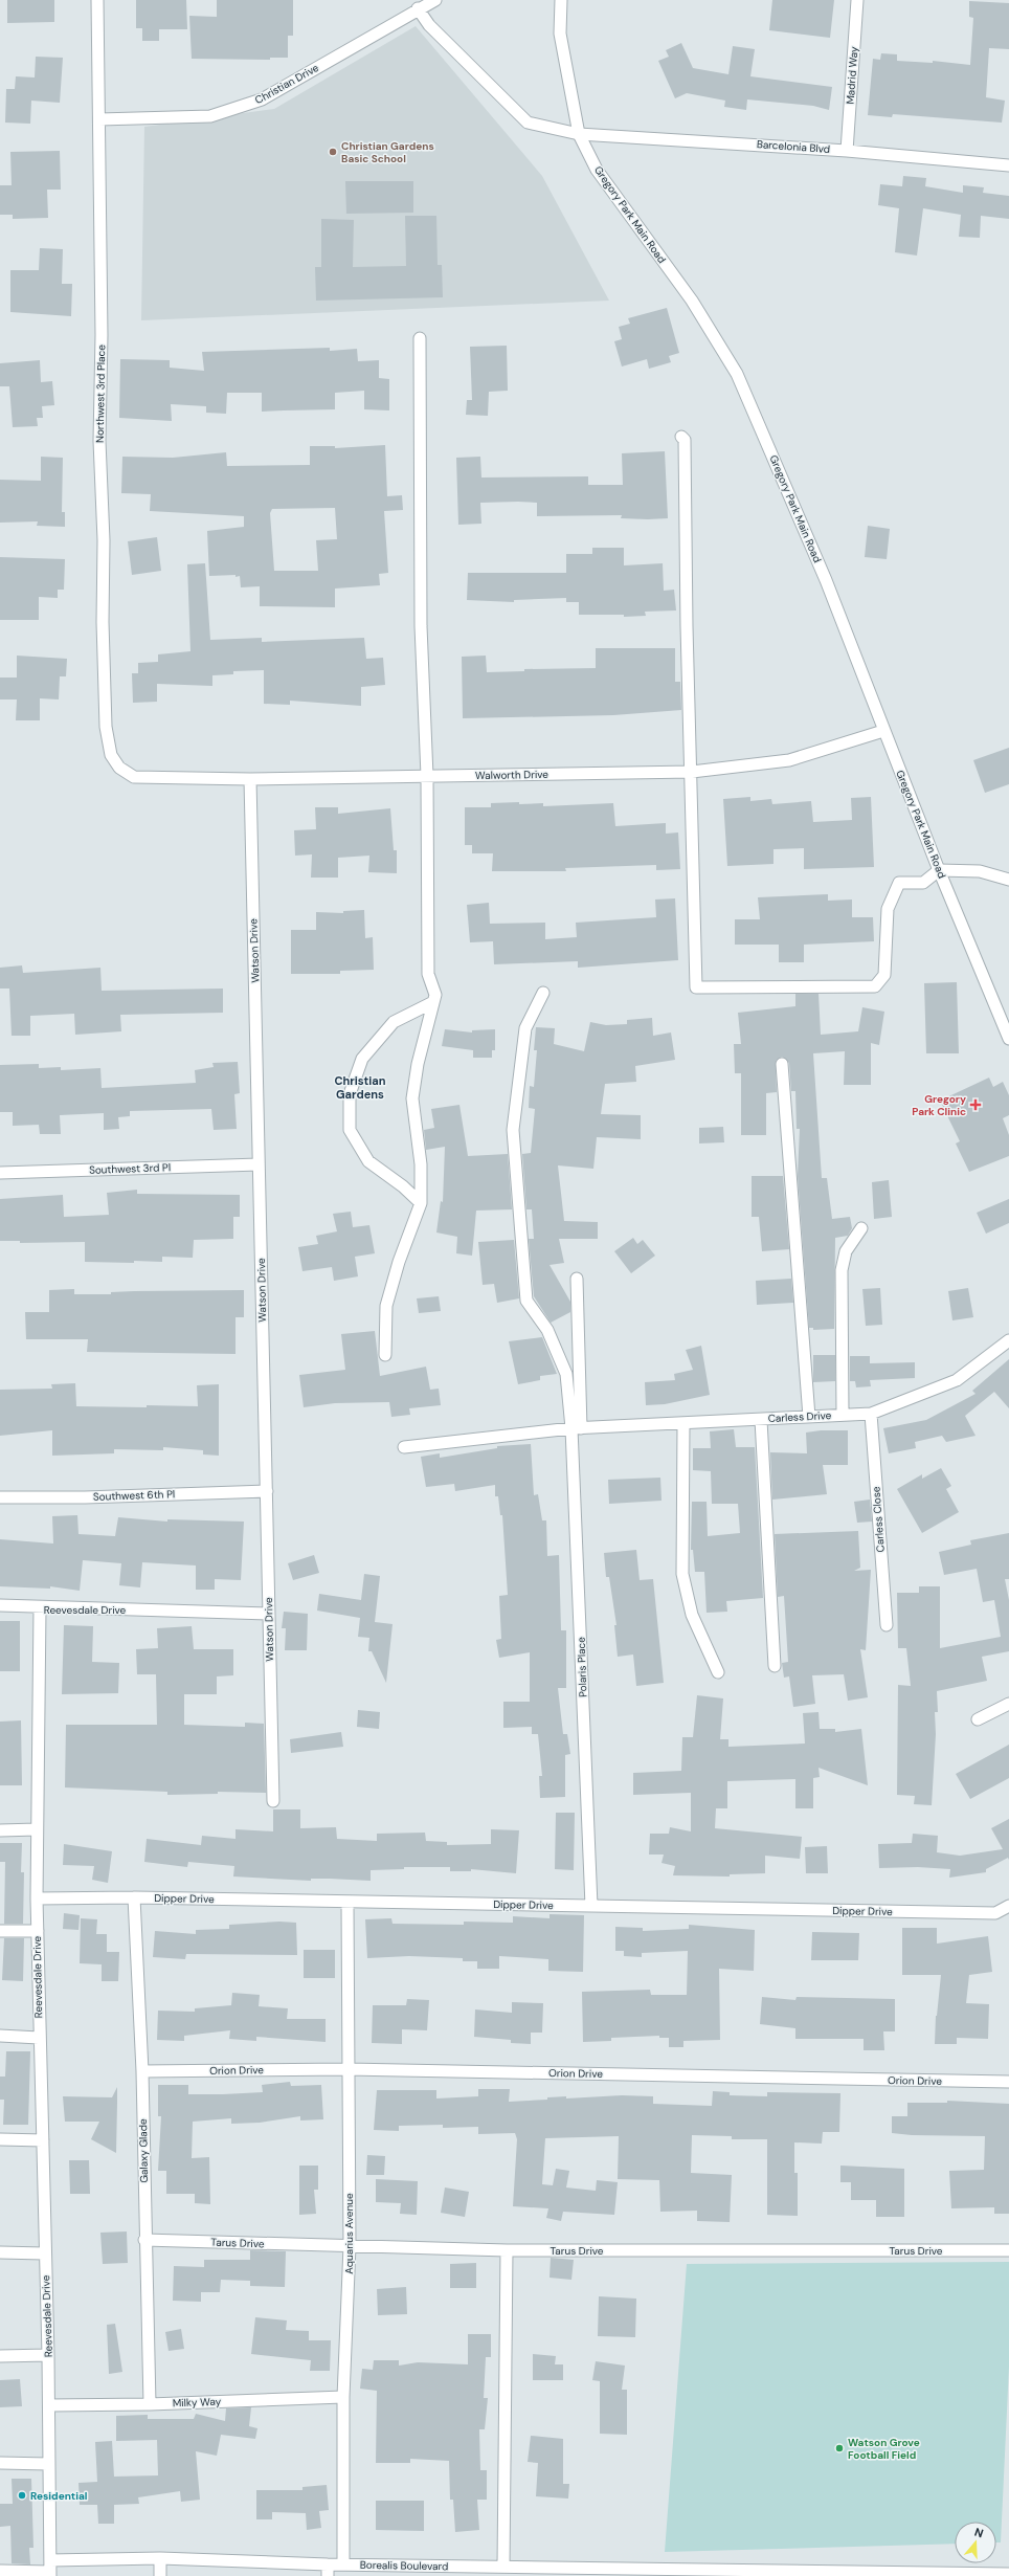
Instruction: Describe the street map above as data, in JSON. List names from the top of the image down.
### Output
{
  "streets": {
    "street": [
      "Madrid Way",
      "Christian Drive",
      "Barcelonia Blvd",
      "Gregory Park Main Road",
      "Northwest 3rd Place",
      "Walworth Drive",
      "Watson Drive",
      "Southwest 3rd Pl",
      "Carless Drive",
      "Southwest 6th Pl",
      "Carless Close",
      "Reevesdale Drive",
      "Polaris Place",
      "Dipper Drive",
      "Orion Drive",
      "Galaxy Glade",
      "Aquarius Avenue",
      "Tarus Drive",
      "Milky Way",
      "Borealis Boulevard"
    ]
  },
  "crossings": [
    ["Madrid Way", "Barcelonia Blvd"],
    ["Christian Drive", "Barcelonia Blvd"],
    ["Christian Drive", "Northwest 3rd Place"],
    ["Barcelonia Blvd", "Gregory Park Main Road"],
    ["Gregory Park Main Road", "Walworth Drive"],
    ["Northwest 3rd Place", "Walworth Drive"],
    ["Walworth Drive", "Watson Drive"],
    ["Watson Drive", "Southwest 3rd Pl"],
    ["Watson Drive", "Southwest 6th Pl"],
    ["Watson Drive", "Reevesdale Drive"],
    ["Carless Drive", "Carless Close"],
    ["Carless Drive", "Polaris Place"],
    ["Reevesdale Drive", "Dipper Drive"],
    ["Reevesdale Drive", "Milky Way"],
    ["Reevesdale Drive", "Borealis Boulevard"],
    ["Polaris Place", "Dipper Drive"],
    ["Dipper Drive", "Galaxy Glade"],
    ["Dipper Drive", "Aquarius Avenue"],
    ["Orion Drive", "Galaxy Glade"],
    ["Orion Drive", "Aquarius Avenue"],
    ["Galaxy Glade", "Tarus Drive"],
    ["Galaxy Glade", "Milky Way"],
    ["Aquarius Avenue", "Tarus Drive"],
    ["Aquarius Avenue", "Milky Way"],
    ["Aquarius Avenue", "Borealis Boulevard"]
  ],
  "districts": ["Christian Gardens"],
  "places": {
    "other": ["Christian Gardens Basic School", "Watson Grove Football Field", "Residential"],
    "health": ["Gregory Park Clinic"]
  },
  "north": "top"
}
